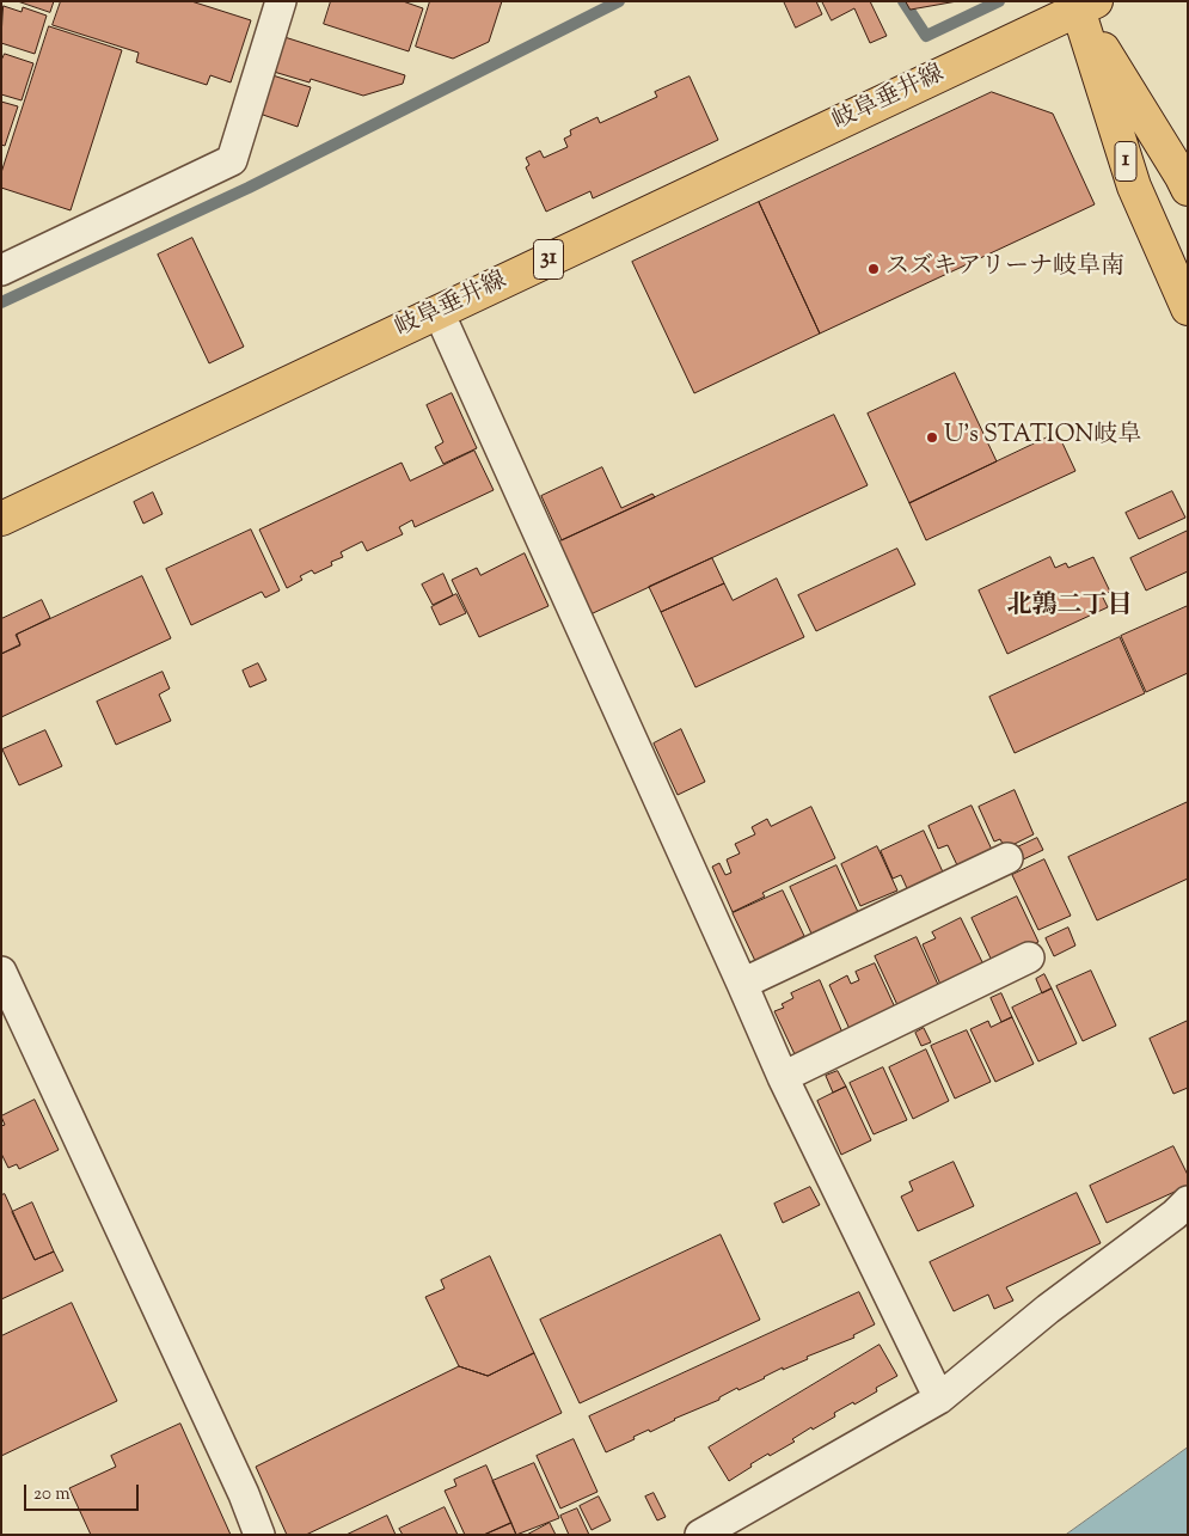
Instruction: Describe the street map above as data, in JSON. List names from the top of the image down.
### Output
{
  "streets": {
    "main road": ["岐阜垂井線", "1", "31"]
  },
  "crossings": [
    ["岐阜垂井線", "1"]
  ],
  "districts": ["北鶉二丁目"],
  "places": ["スズキアリーナ岐阜南", "U’s STATION岐阜"],
  "scale_bar": "20 m"
}
